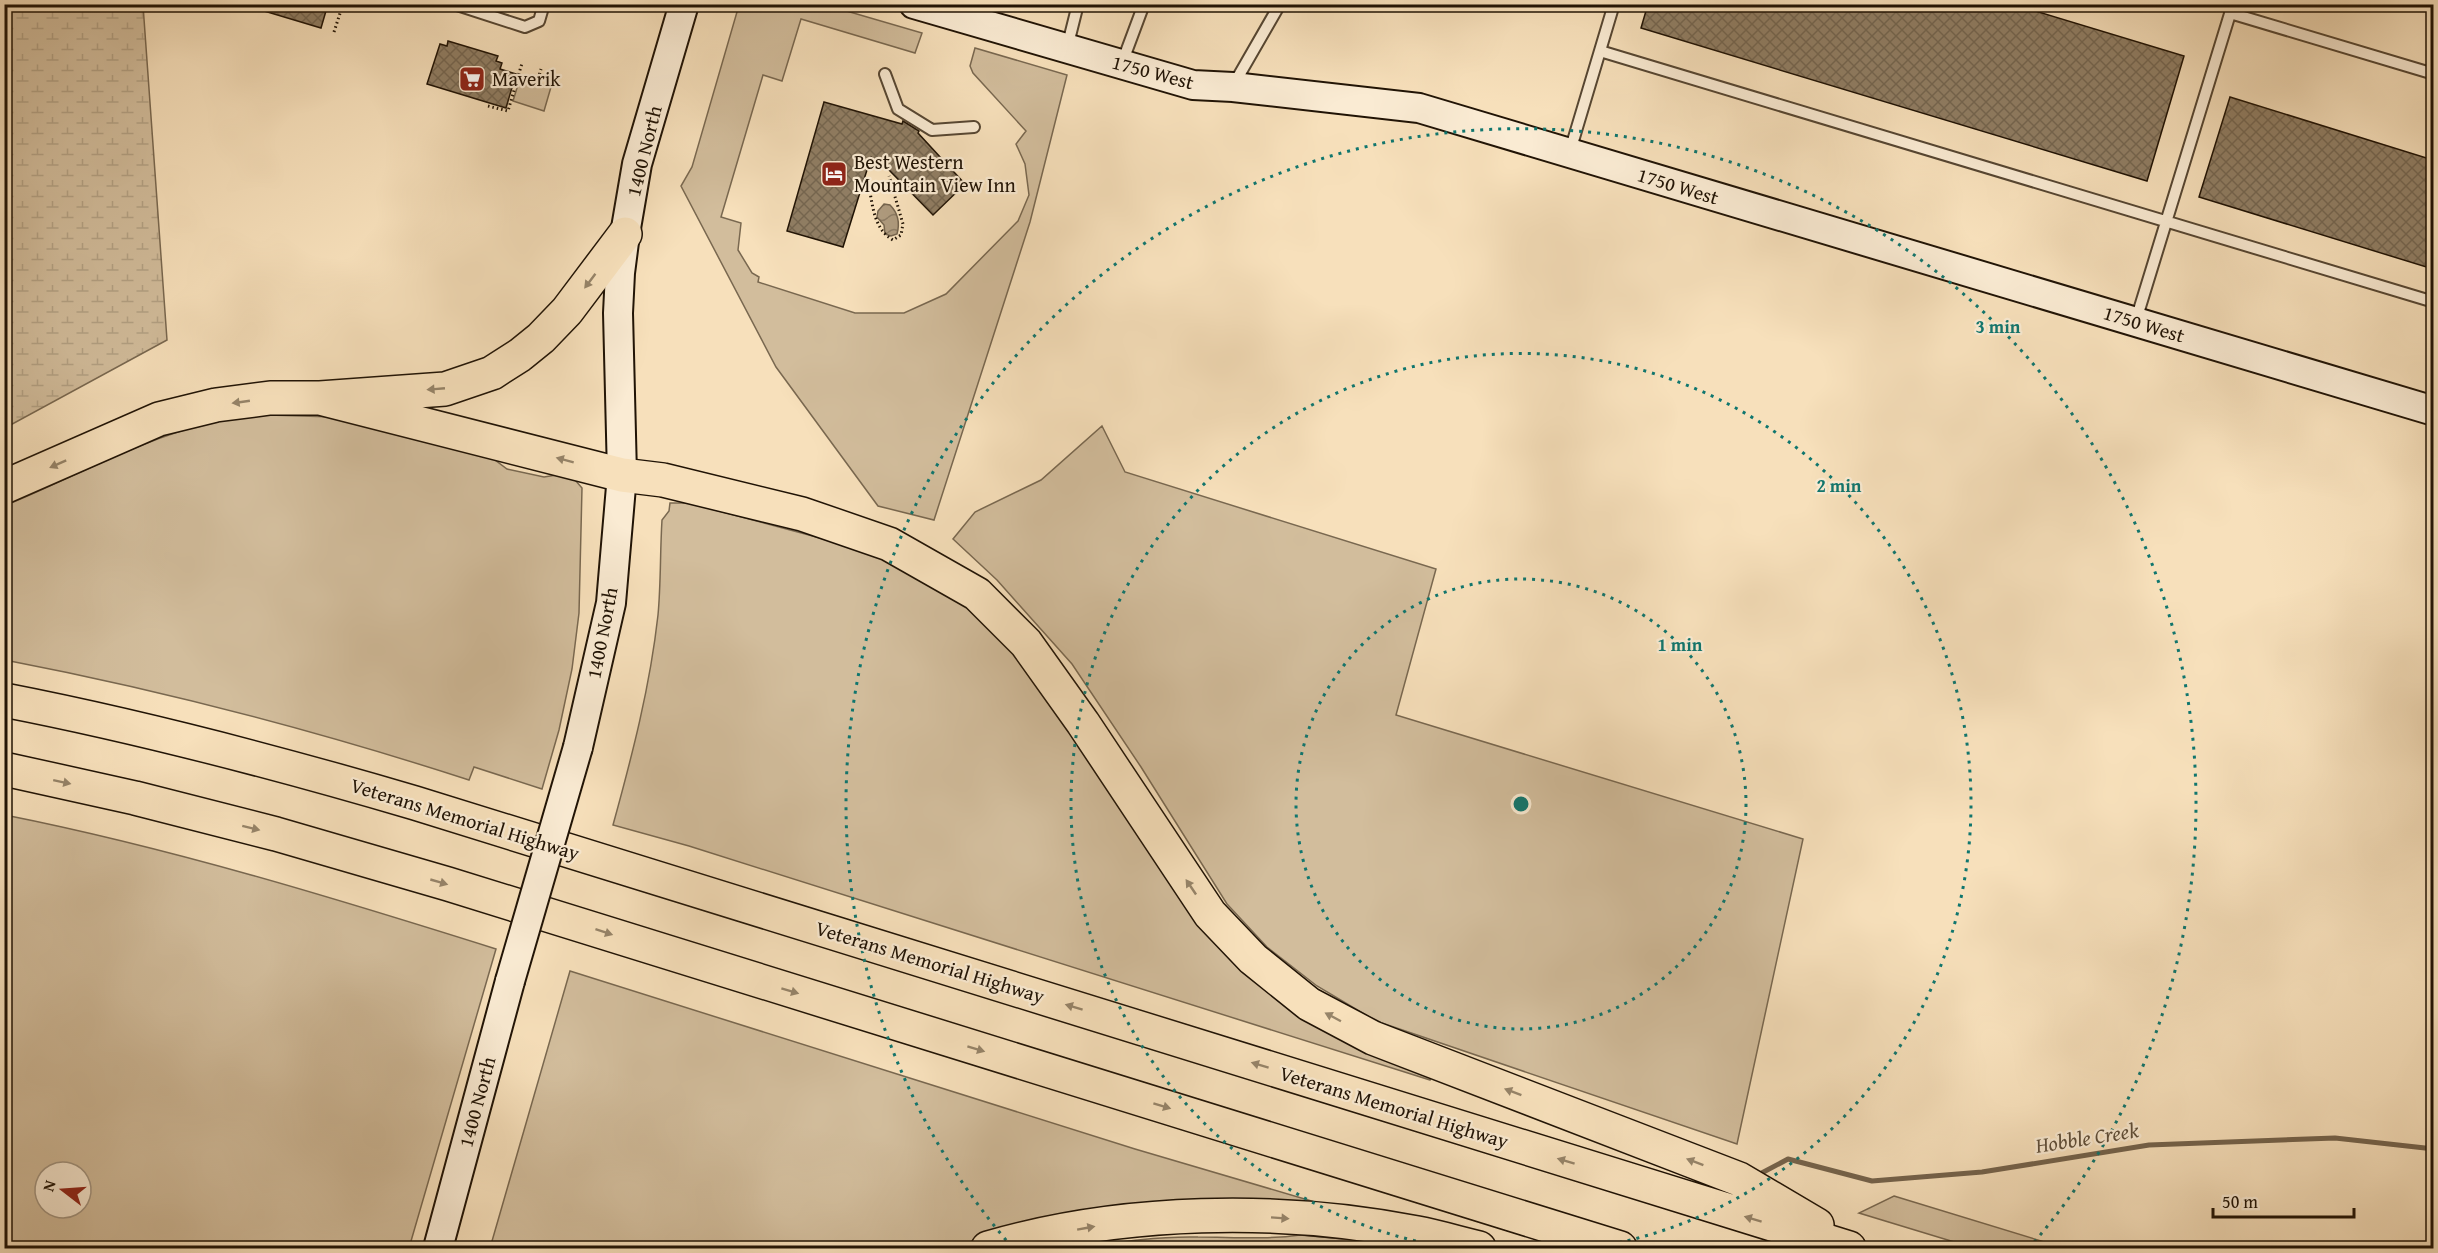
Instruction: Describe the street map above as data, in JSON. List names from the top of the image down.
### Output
{
  "streets": {
    "highway": ["Veterans Memorial Highway"],
    "street": ["1750 West", "1400 North"]
  },
  "water": ["Hobble Creek"],
  "places": {
    "supermarket": ["Maverik"],
    "hotel": ["Best Western Mountain View Inn"]
  },
  "scale_bar": "50 m",
  "north": "left",
  "rings": ["3 min", "2 min", "1 min"]
}
